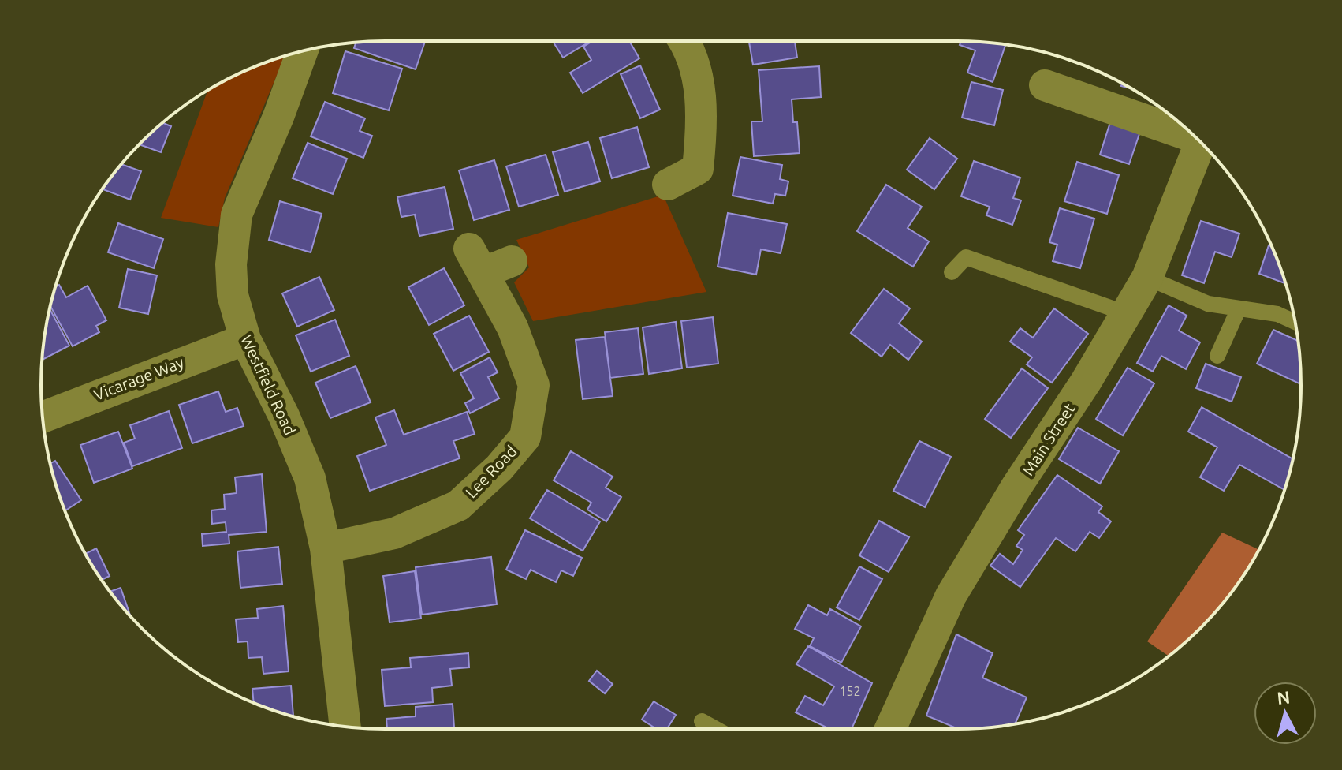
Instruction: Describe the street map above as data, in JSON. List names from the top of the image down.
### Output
{
  "streets": {
    "street": [
      "Vicarage Way",
      "Westfield Road",
      "Main Street",
      "Lee Road"
    ]
  },
  "crossings": [
    ["Vicarage Way", "Westfield Road"],
    ["Westfield Road", "Lee Road"]
  ],
  "house_numbers": ["152"],
  "north": "top"
}
